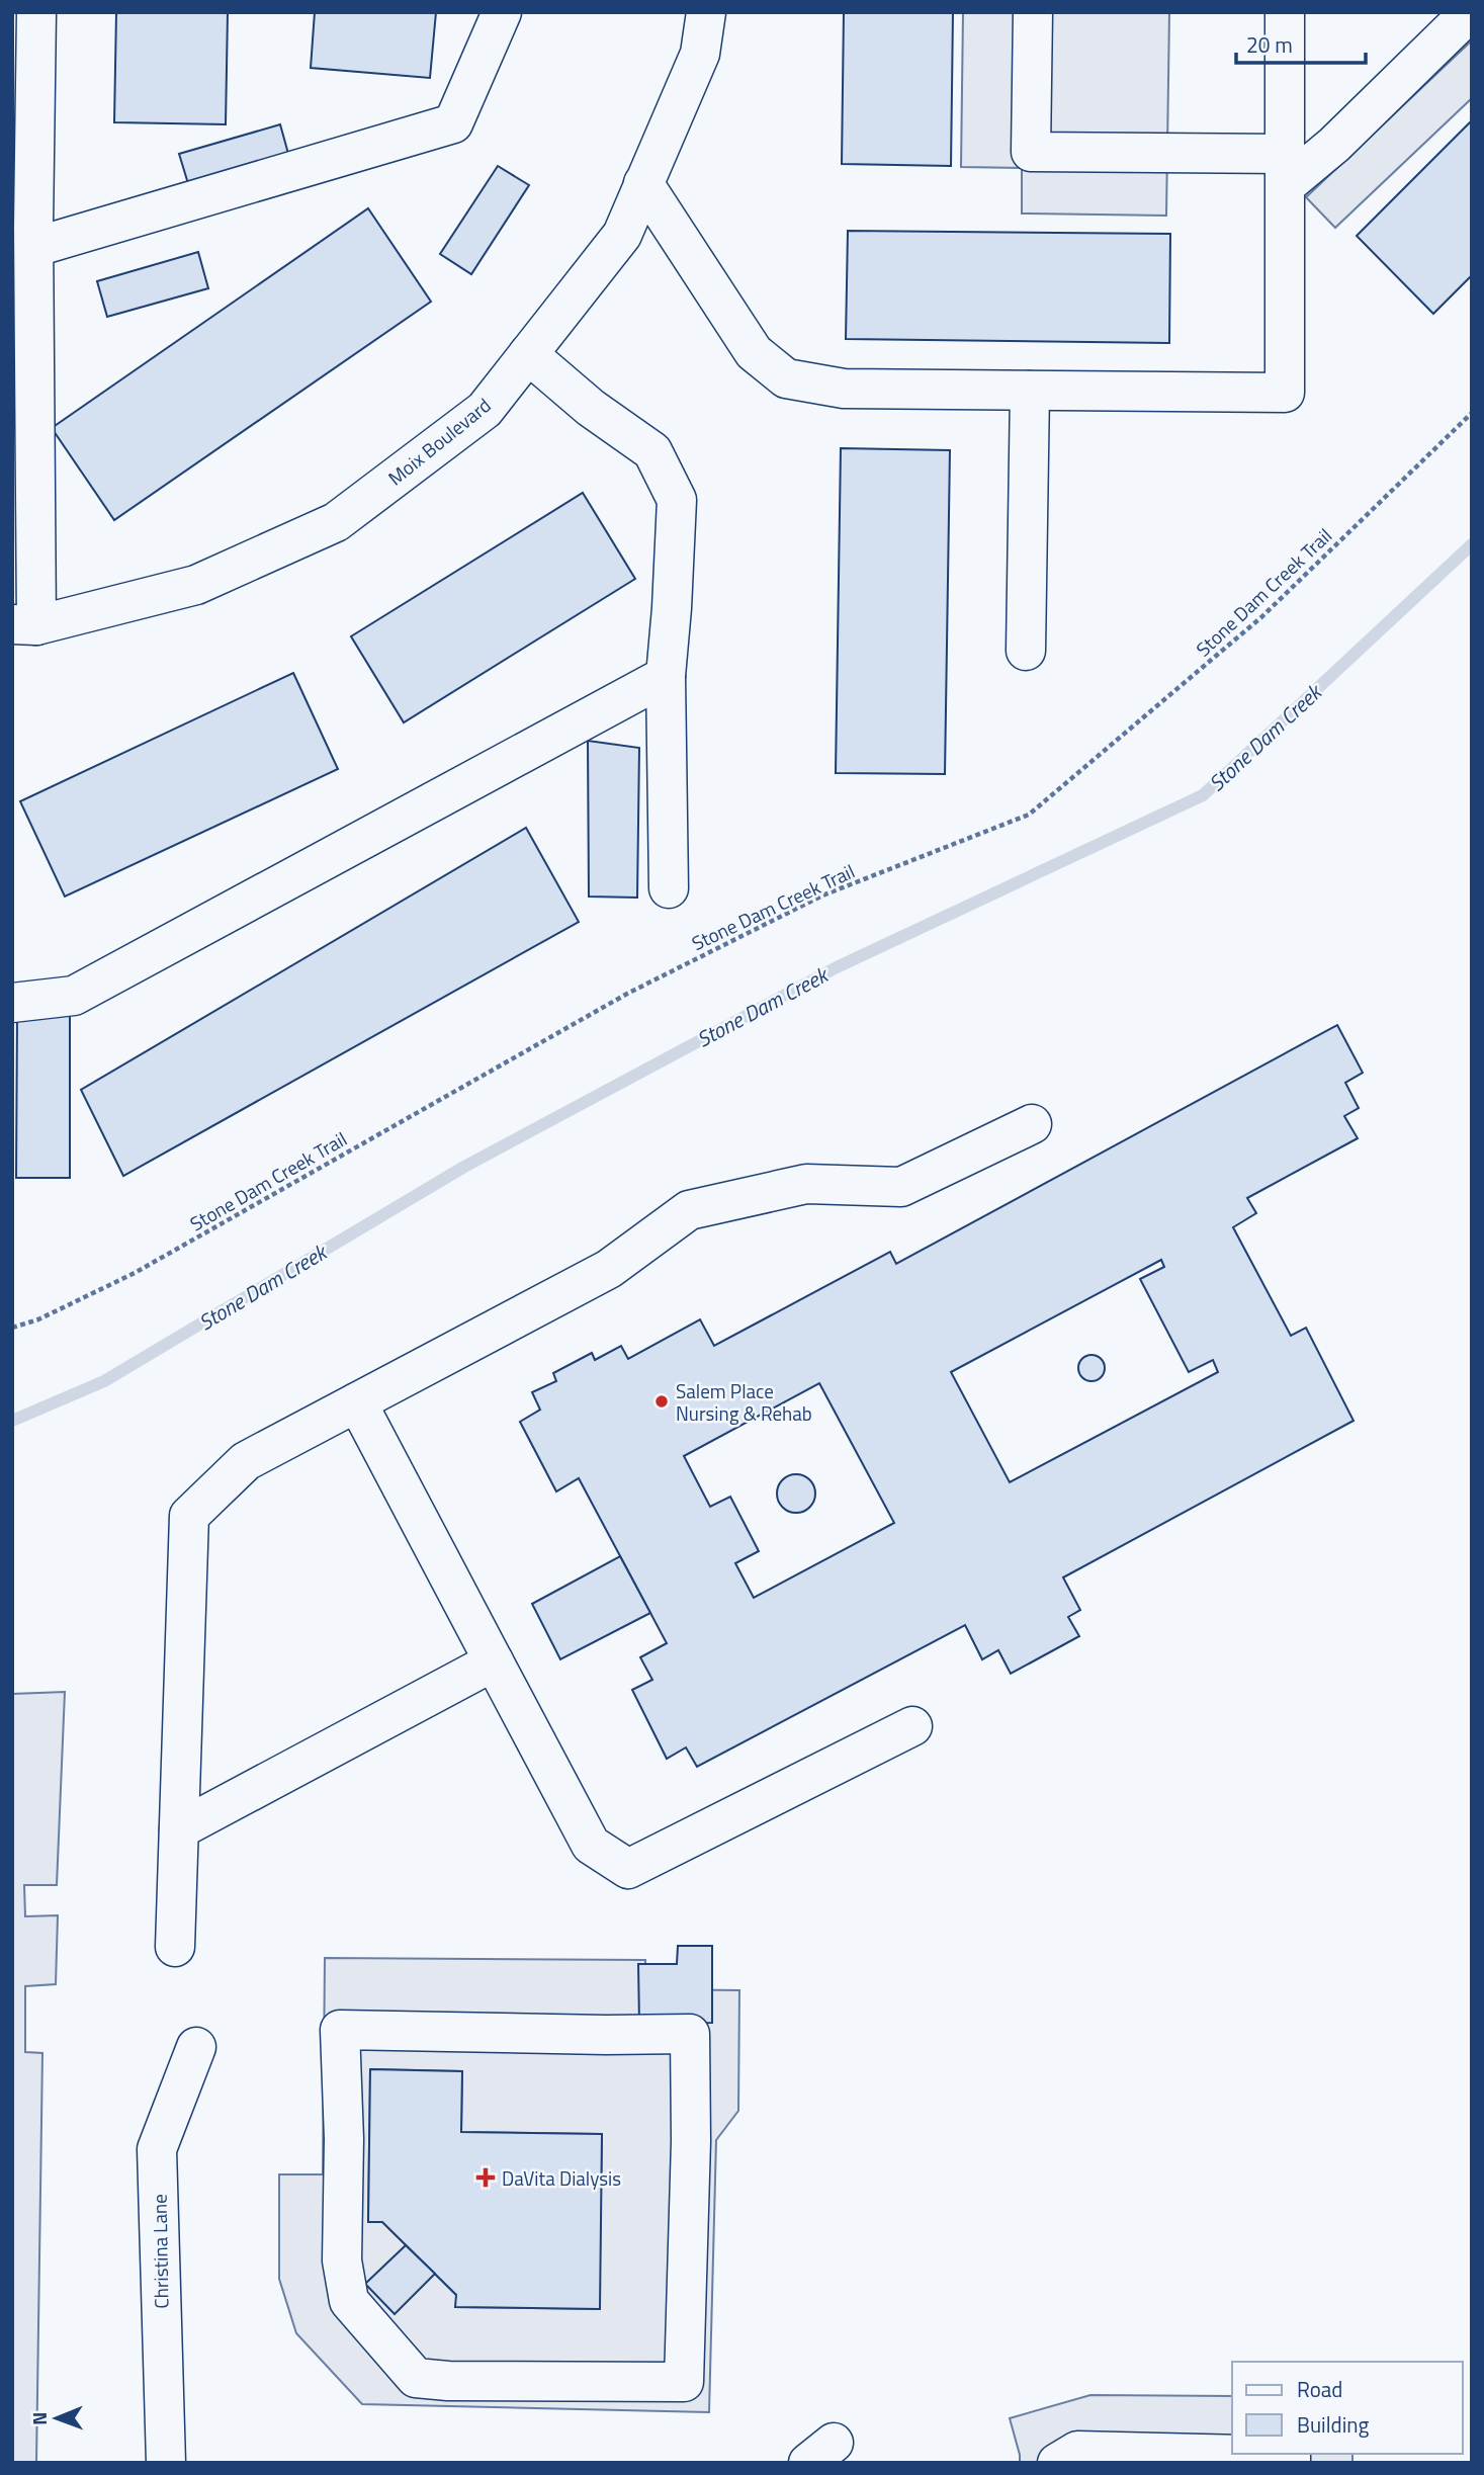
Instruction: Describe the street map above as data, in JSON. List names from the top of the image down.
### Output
{
  "streets": {
    "street": ["Moix Boulevard", "Christina Lane"],
    "path": ["Stone Dam Creek Trail"]
  },
  "water": ["Stone Dam Creek"],
  "places": {
    "other": ["Salem Place Nursing & Rehab"],
    "health": ["DaVita Dialysis"]
  },
  "legend": ["Road", "Building"],
  "scale_bar": "20 m",
  "north": "left"
}
